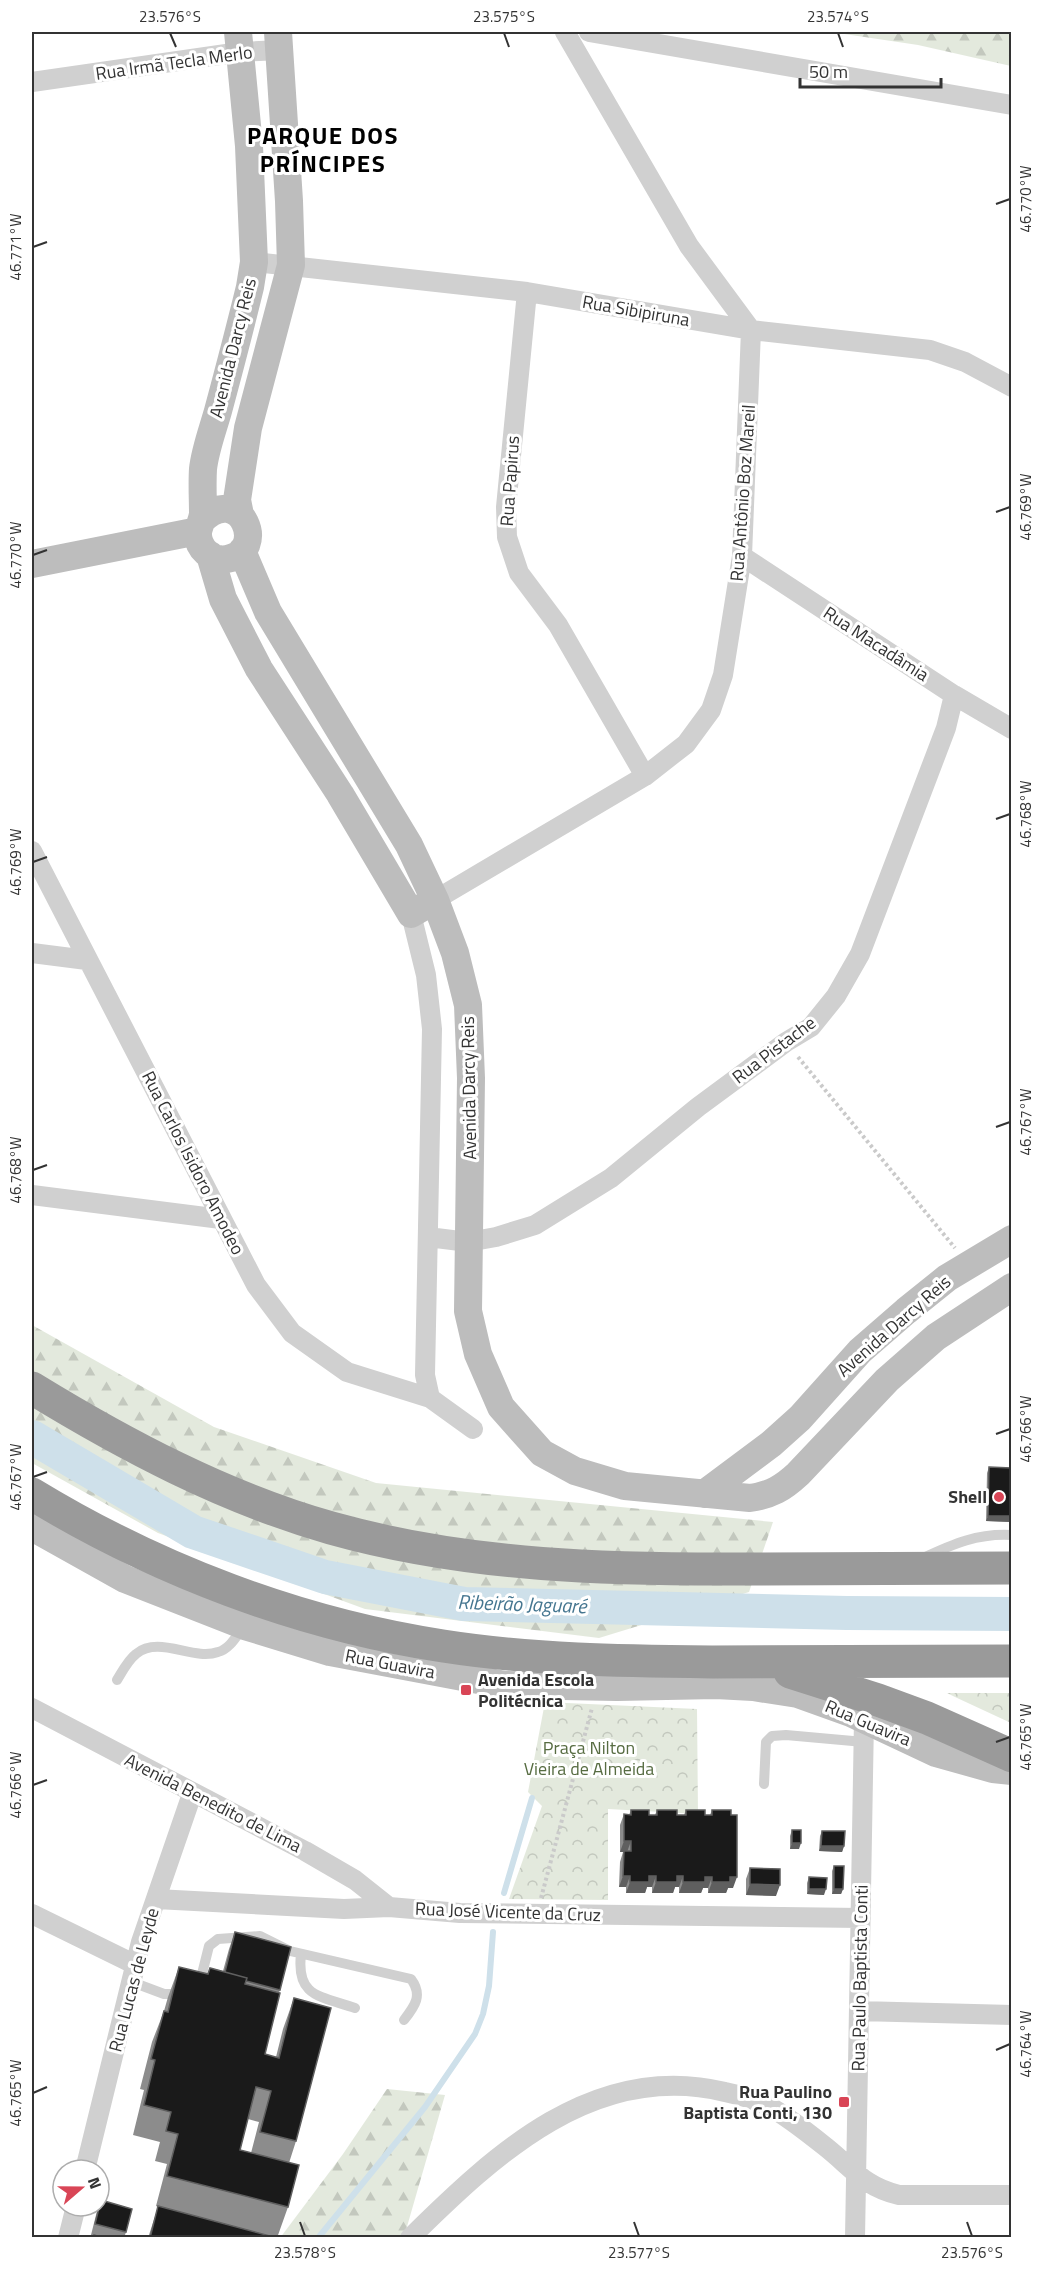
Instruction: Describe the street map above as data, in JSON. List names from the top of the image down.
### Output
{
  "streets": {
    "street": [
      "Rua Irmã Tecla Merlo",
      "Rua Sibipiruna",
      "Avenida Darcy Reis",
      "Rua Papirus",
      "Rua Antônio Boz Mareil",
      "Rua Macadâmia",
      "Rua Pistache",
      "Rua Carlos Isidoro Amodeo",
      "Rua Guavira",
      "Avenida Benedito de Lima",
      "Rua José Vicente da Cruz",
      "Rua Paulo Baptista Conti",
      "Rua Lucas de Leyde"
    ]
  },
  "crossings": [
    ["Rua Irmã Tecla Merlo", "Avenida Darcy Reis"],
    ["Rua Sibipiruna", "Avenida Darcy Reis"],
    ["Rua Sibipiruna", "Rua Papirus"],
    ["Rua Sibipiruna", "Rua Antônio Boz Mareil"],
    ["Avenida Darcy Reis", "Rua Antônio Boz Mareil"],
    ["Avenida Darcy Reis", "Rua Pistache"],
    ["Avenida Darcy Reis", "Rua Carlos Isidoro Amodeo"],
    ["Rua Papirus", "Rua Antônio Boz Mareil"],
    ["Rua Antônio Boz Mareil", "Rua Macadâmia"],
    ["Rua Macadâmia", "Rua Pistache"],
    ["Rua Guavira", "Rua Paulo Baptista Conti"],
    ["Avenida Benedito de Lima", "Rua José Vicente da Cruz"],
    ["Avenida Benedito de Lima", "Rua Lucas de Leyde"],
    ["Rua José Vicente da Cruz", "Rua Paulo Baptista Conti"],
    ["Rua José Vicente da Cruz", "Rua Lucas de Leyde"]
  ],
  "districts": ["PARQUE DOS PRÍNCIPES"],
  "water": ["Ribeirão Jaguaré"],
  "parks": ["Praça Nilton Vieira de Almeida"],
  "places": {
    "other": ["Shell"],
    "transit": ["Avenida Escola Politécnica", "Rua Paulino Baptista Conti, 130"]
  },
  "scale_bar": "50 m",
  "north": "right",
  "coordinates": [
    "23.576°S",
    "23.575°S",
    "23.574°S",
    "46.770°W",
    "46.771°W",
    "46.769°W",
    "46.768°W",
    "46.767°W",
    "46.766°W",
    "46.765°W",
    "46.764°W",
    "23.578°S",
    "23.577°S"
  ]
}
